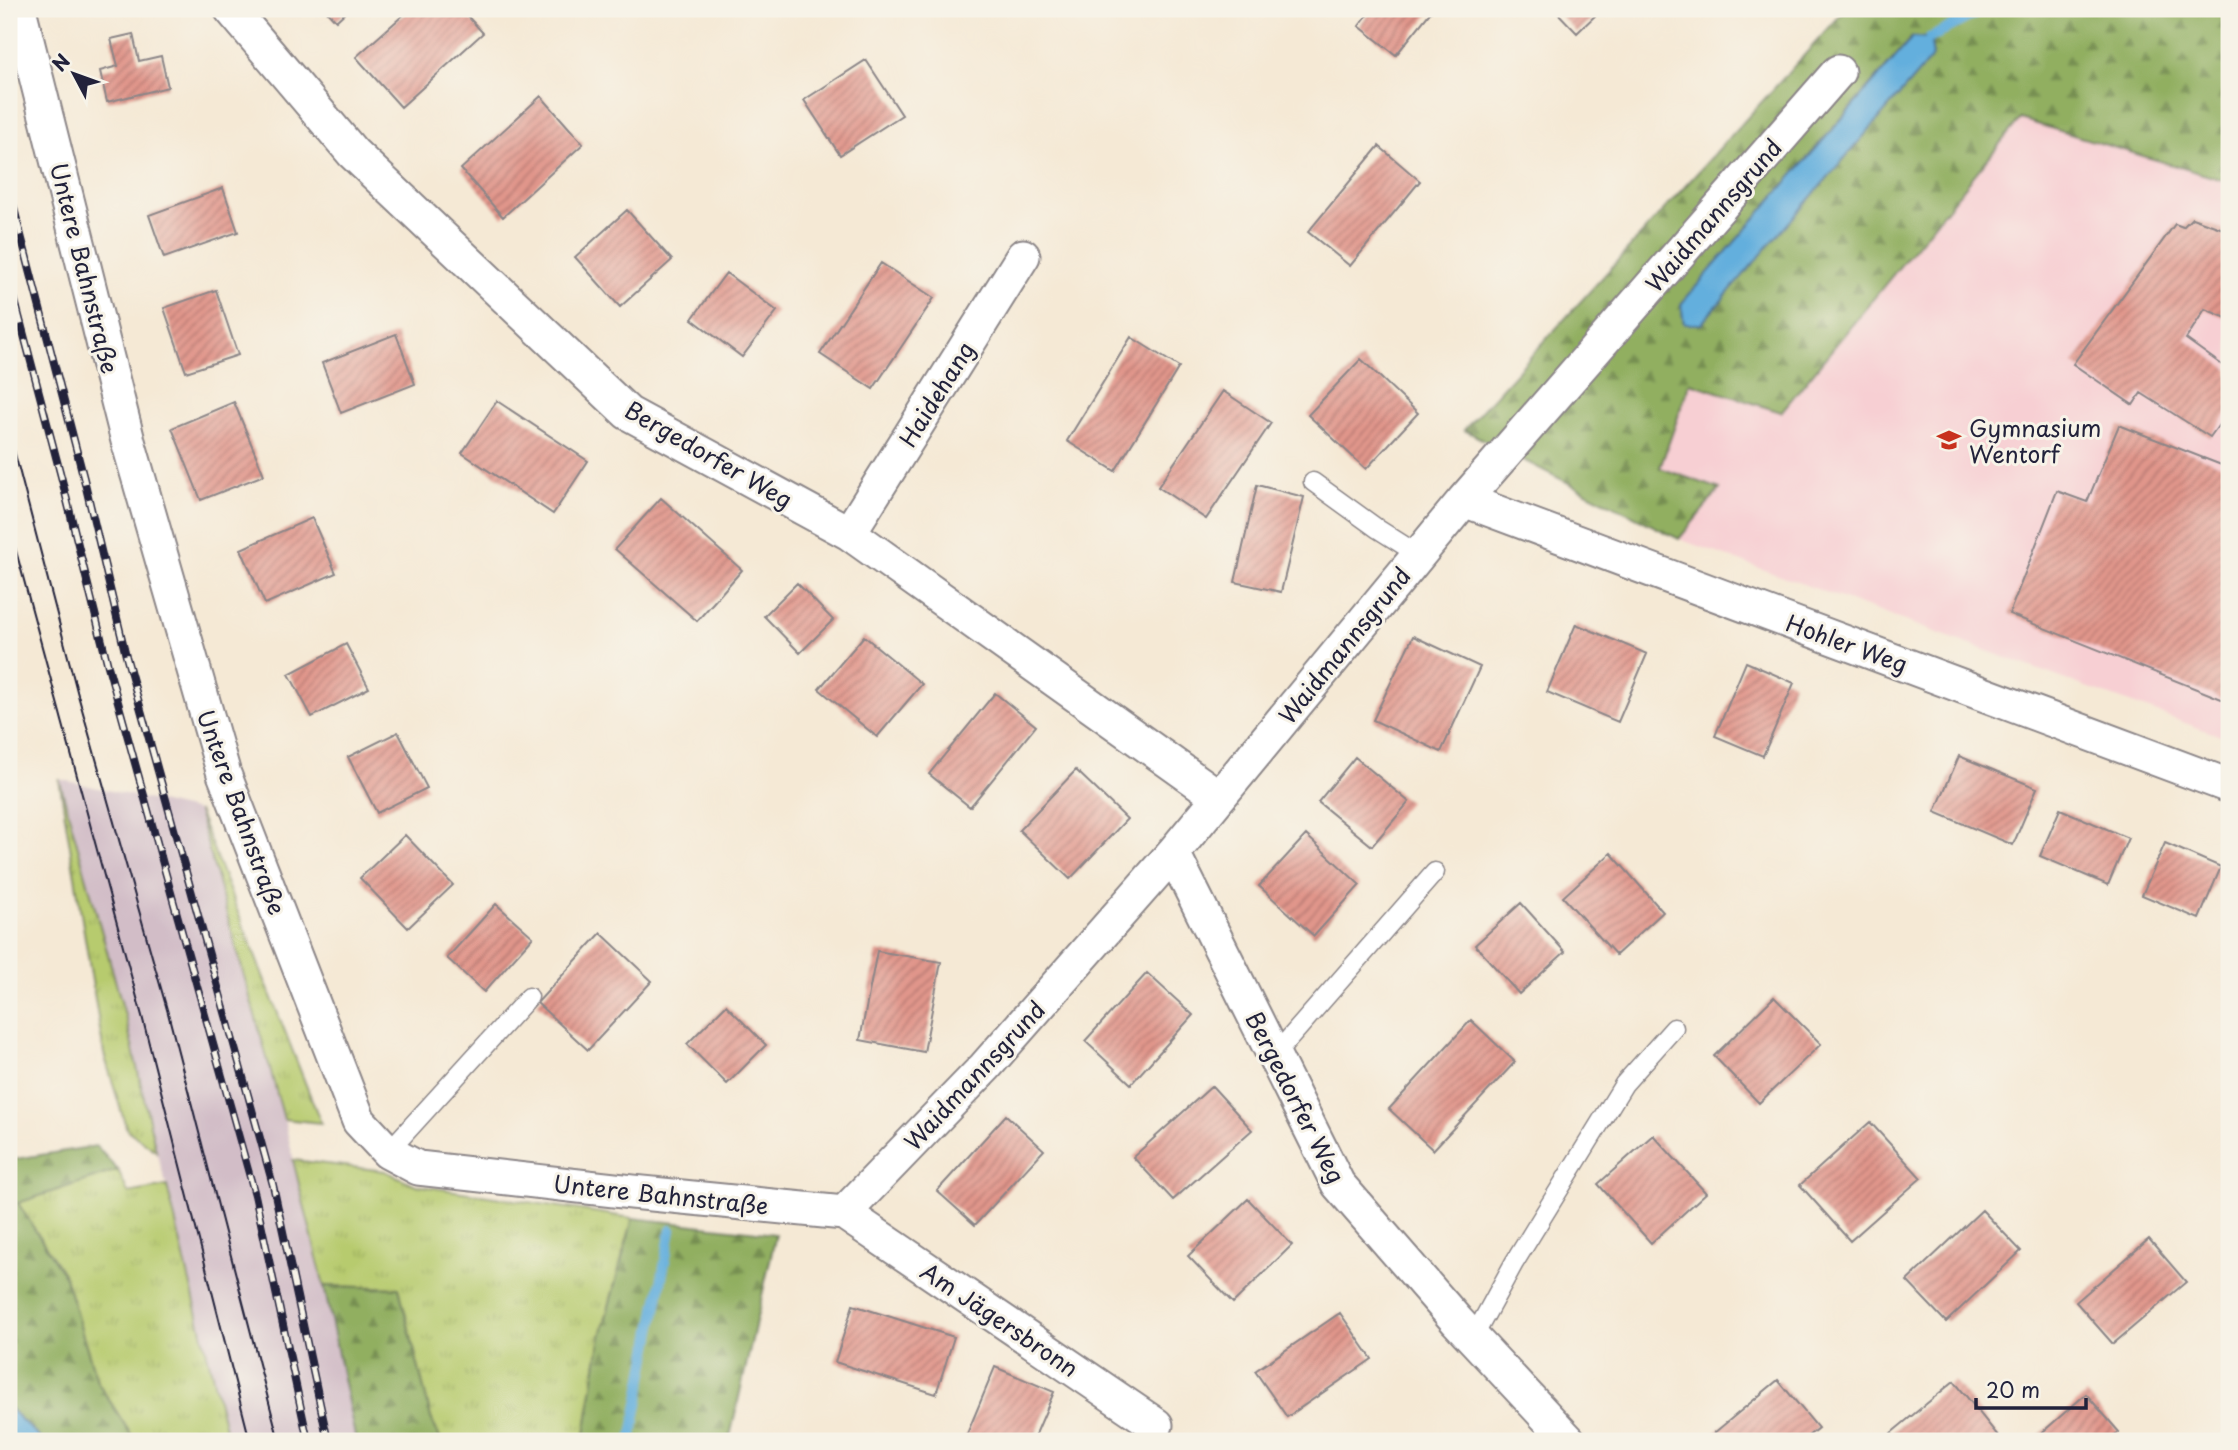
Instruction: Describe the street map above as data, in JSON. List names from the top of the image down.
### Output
{
  "streets": {
    "street": [
      "Waidmannsgrund",
      "Untere Bahnstraße",
      "Haidehang",
      "Bergedorfer Weg",
      "Hohler Weg",
      "Am Jägersbronn"
    ]
  },
  "crossings": [
    ["Waidmannsgrund", "Untere Bahnstraße"],
    ["Waidmannsgrund", "Bergedorfer Weg"],
    ["Waidmannsgrund", "Hohler Weg"],
    ["Waidmannsgrund", "Am Jägersbronn"],
    ["Untere Bahnstraße", "Am Jägersbronn"],
    ["Haidehang", "Bergedorfer Weg"]
  ],
  "places": {
    "school or university": ["Gymnasium Wentorf"]
  },
  "scale_bar": "20 m",
  "north": "top left"
}
